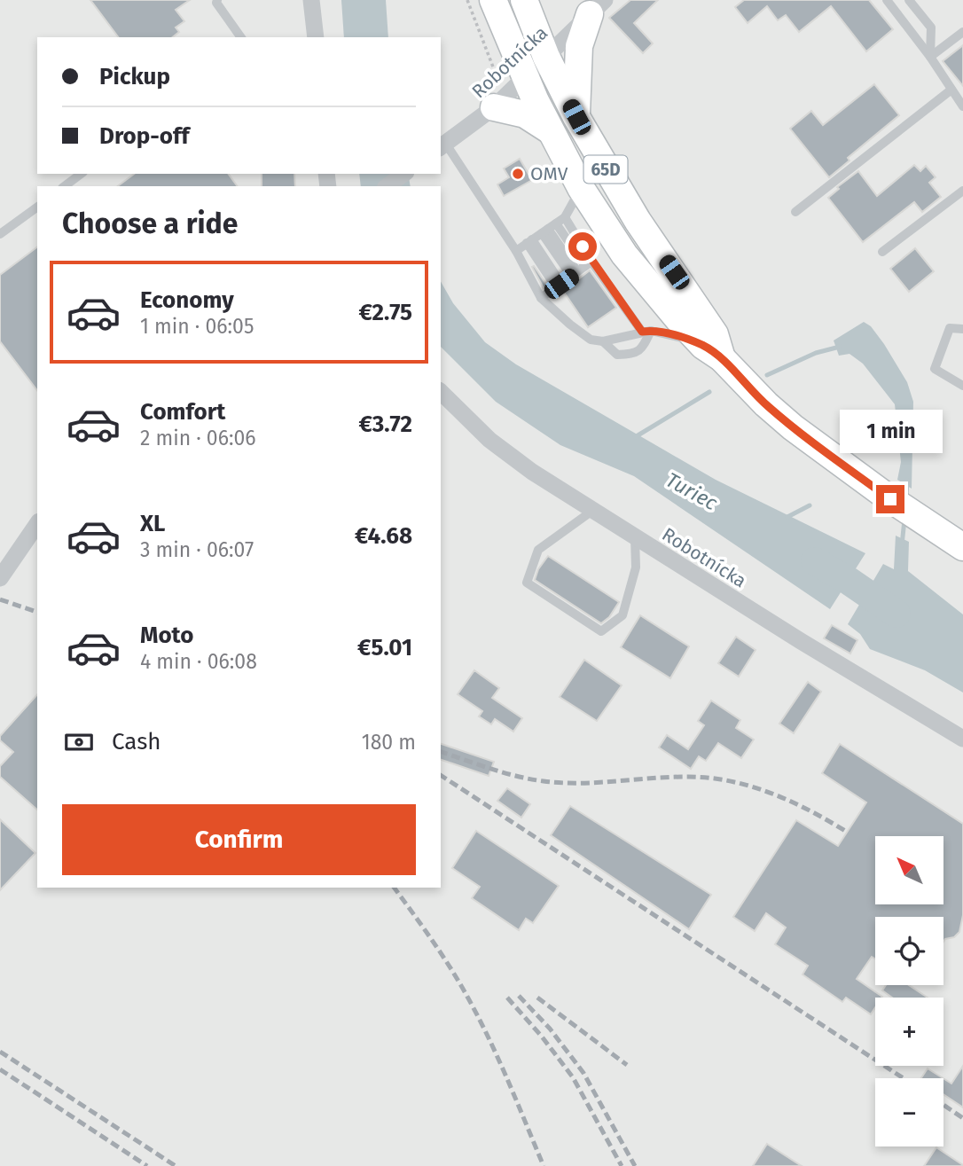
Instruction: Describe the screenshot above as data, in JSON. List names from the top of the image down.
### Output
{
  "streets": {
    "main road": ["65D"],
    "street": ["Robotnícka"]
  },
  "crossings": [
    ["Robotnícka", "65D"]
  ],
  "water": ["Turiec"],
  "places": ["OMV"],
  "north": "top left",
  "page": {
    "banner": ["Pickup", "Drop-off"],
    "heading": "Choose a ride",
    "list": [
      {
        "name": "Economy",
        "note": "1 min · 06:05",
        "value": "€2.75"
      },
      {
        "name": "Comfort",
        "note": "2 min · 06:06",
        "value": "€3.72"
      },
      {
        "name": "XL",
        "note": "3 min · 06:07",
        "value": "€4.68"
      },
      {
        "name": "Moto",
        "note": "4 min · 06:08",
        "value": "€5.01"
      }
    ],
    "bubble": "1 min",
    "pay": ["Cash", "180 m"],
    "buttons": "Confirm",
    "map_buttons": ["+", "−"]
  }
}
